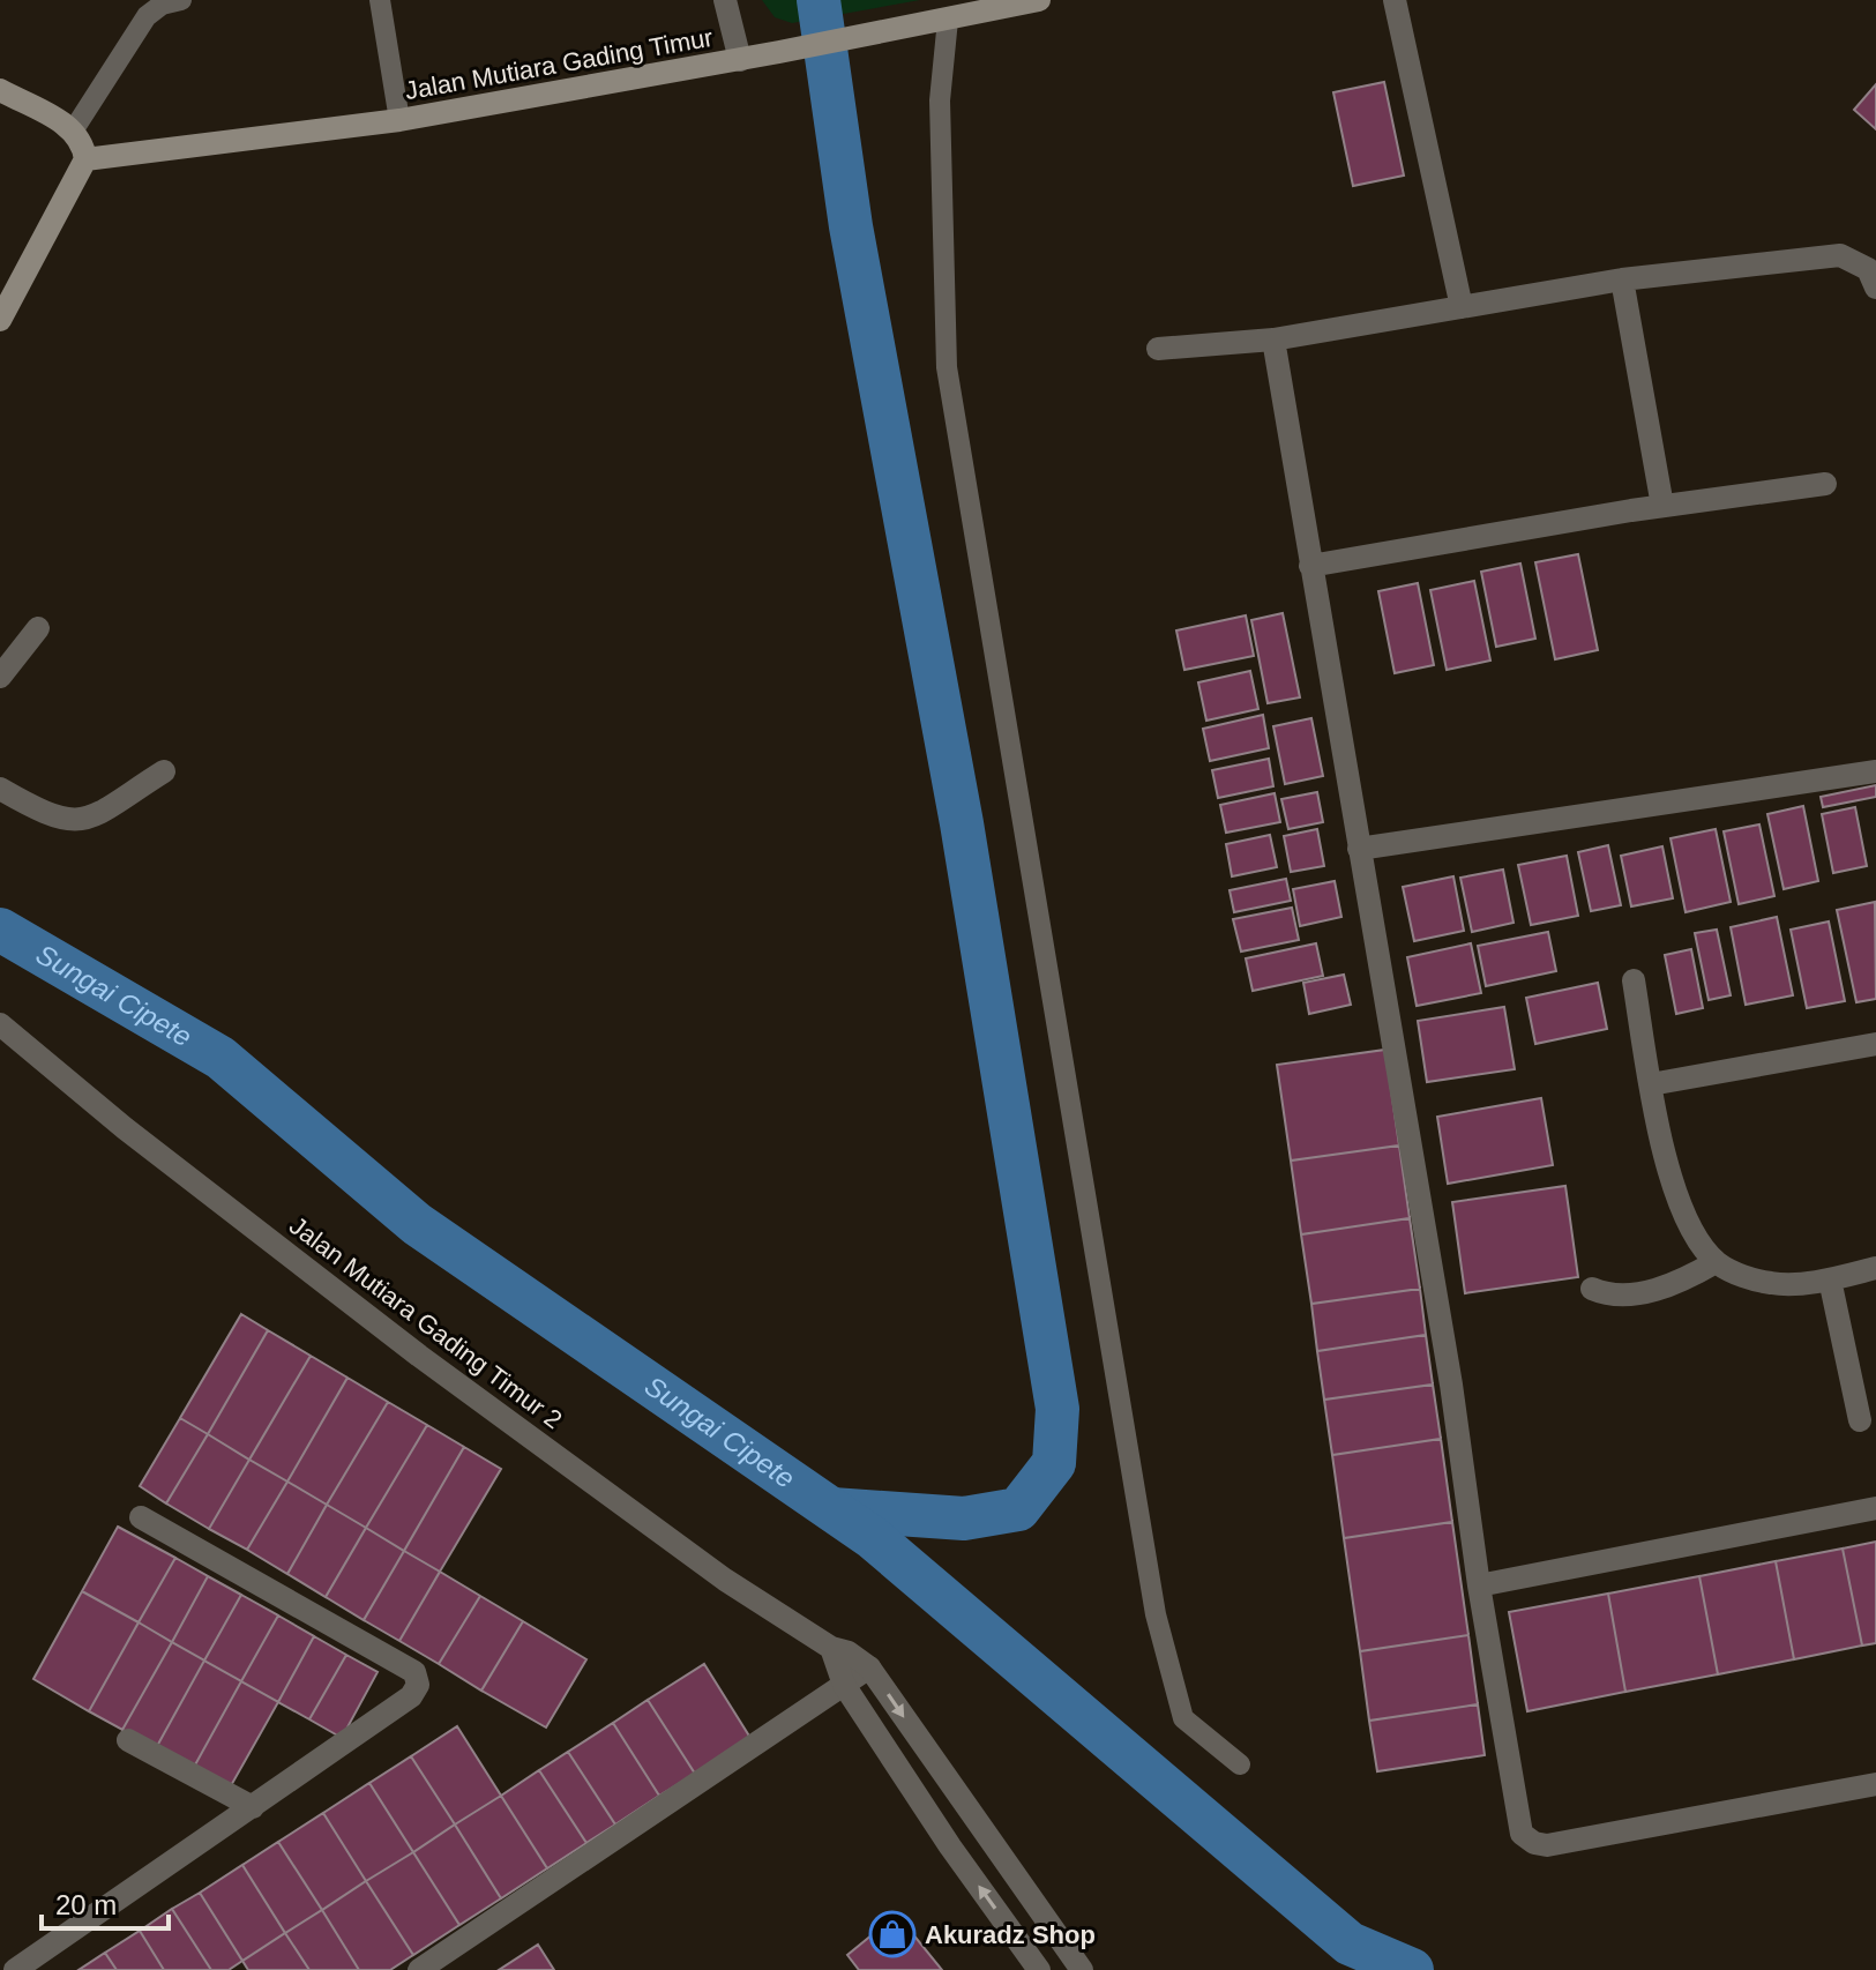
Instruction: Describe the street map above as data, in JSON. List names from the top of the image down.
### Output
{
  "streets": {
    "main road": ["Jalan Mutiara Gading Timur"],
    "street": ["Jalan Mutiara Gading Timur 2"]
  },
  "water": ["Sungai Cipete"],
  "places": {
    "shop": ["Akuradz Shop"]
  },
  "scale_bar": "20 m"
}
